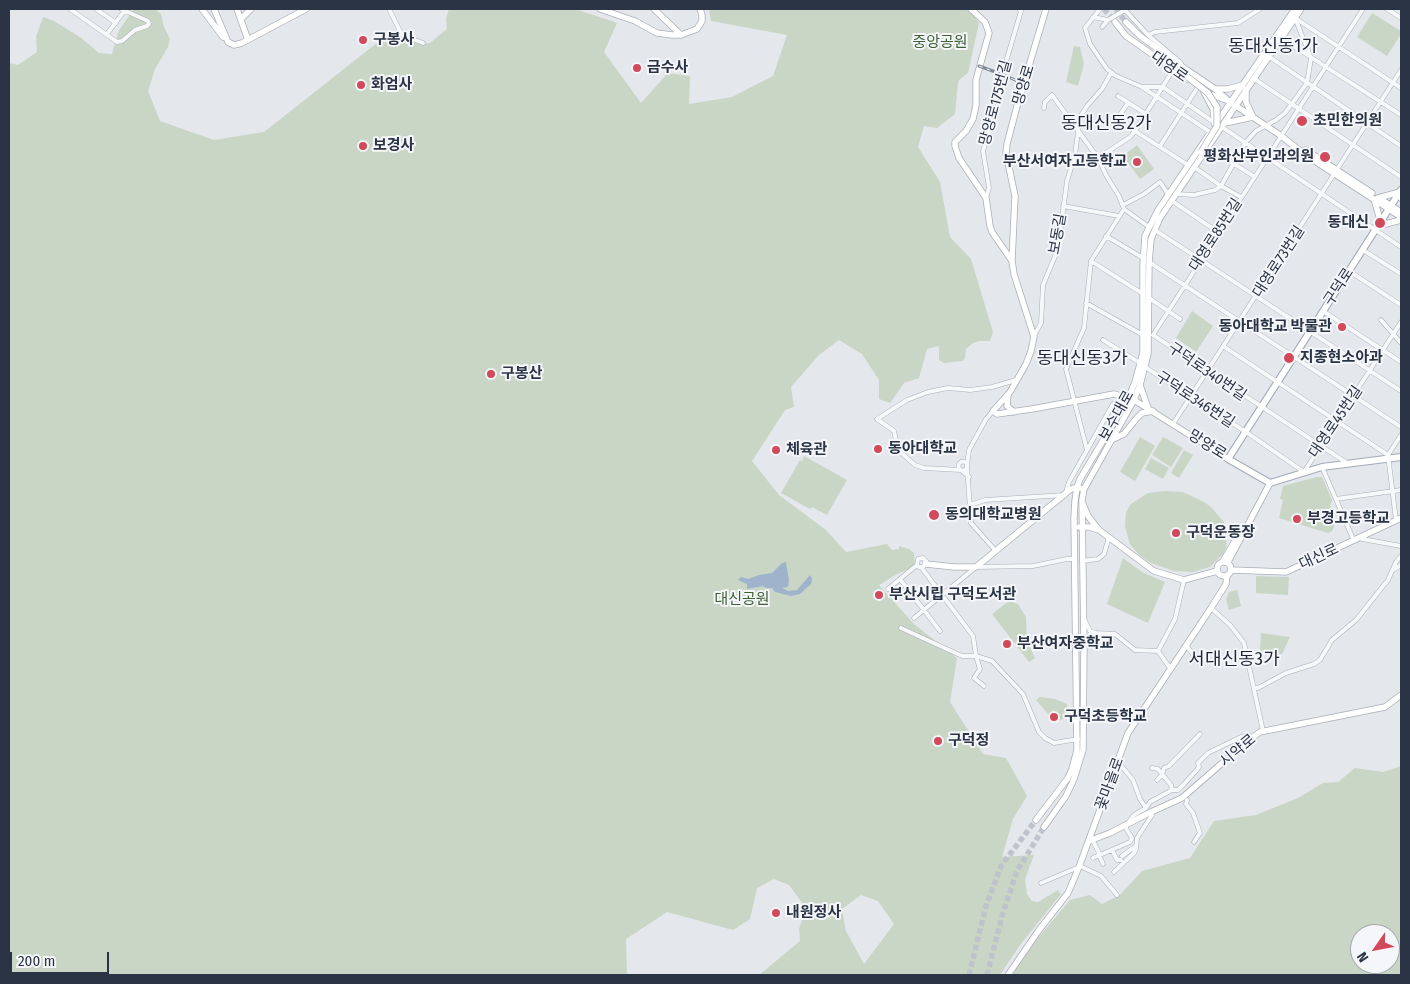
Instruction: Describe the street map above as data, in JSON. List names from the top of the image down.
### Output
{
  "streets": {
    "main road": [
      "대영로",
      "망양로",
      "구덕로",
      "보수대로",
      "대신로",
      "시약로",
      "꽃마을로"
    ],
    "street": [
      "망양로175번길",
      "보동길",
      "대영로85번길",
      "대영로73번길",
      "구덕로340번길",
      "구덕로346번길",
      "대영로45번길"
    ]
  },
  "crossings": [
    ["대영로", "대영로85번길"],
    ["대영로", "대영로73번길"],
    ["대영로", "구덕로"],
    ["대영로", "보수대로"],
    ["망양로", "보동길"],
    ["망양로", "대영로73번길"],
    ["망양로", "구덕로"],
    ["망양로", "보수대로"],
    ["대영로85번길", "구덕로340번길"],
    ["대영로85번길", "보수대로"],
    ["대영로73번길", "구덕로340번길"],
    ["대영로73번길", "구덕로346번길"],
    ["구덕로", "구덕로340번길"],
    ["구덕로", "구덕로346번길"],
    ["구덕로340번길", "보수대로"],
    ["구덕로340번길", "대영로45번길"],
    ["구덕로346번길", "보수대로"],
    ["구덕로346번길", "대영로45번길"],
    ["대신로", "꽃마을로"],
    ["시약로", "꽃마을로"]
  ],
  "districts": [
    "동대신동1가",
    "동대신동2가",
    "동대신동3가",
    "서대신동3가"
  ],
  "parks": ["중앙공원", "대신공원"],
  "places": [
    "구봉사",
    "금수사",
    "화엄사",
    "초민한의원",
    "보경사",
    "평화산부인과의원",
    "부산서여자고등학교",
    "동대신",
    "동아대학교 박물관",
    "지종현소아과",
    "구봉산",
    "동아대학교",
    "체육관",
    "동의대학교병원",
    "부경고등학교",
    "구덕운동장",
    "부산시립 구덕도서관",
    "부산여자중학교",
    "구덕초등학교",
    "구덕정",
    "내원정사"
  ],
  "scale_bar": "200 m",
  "north": "bottom left"
}
